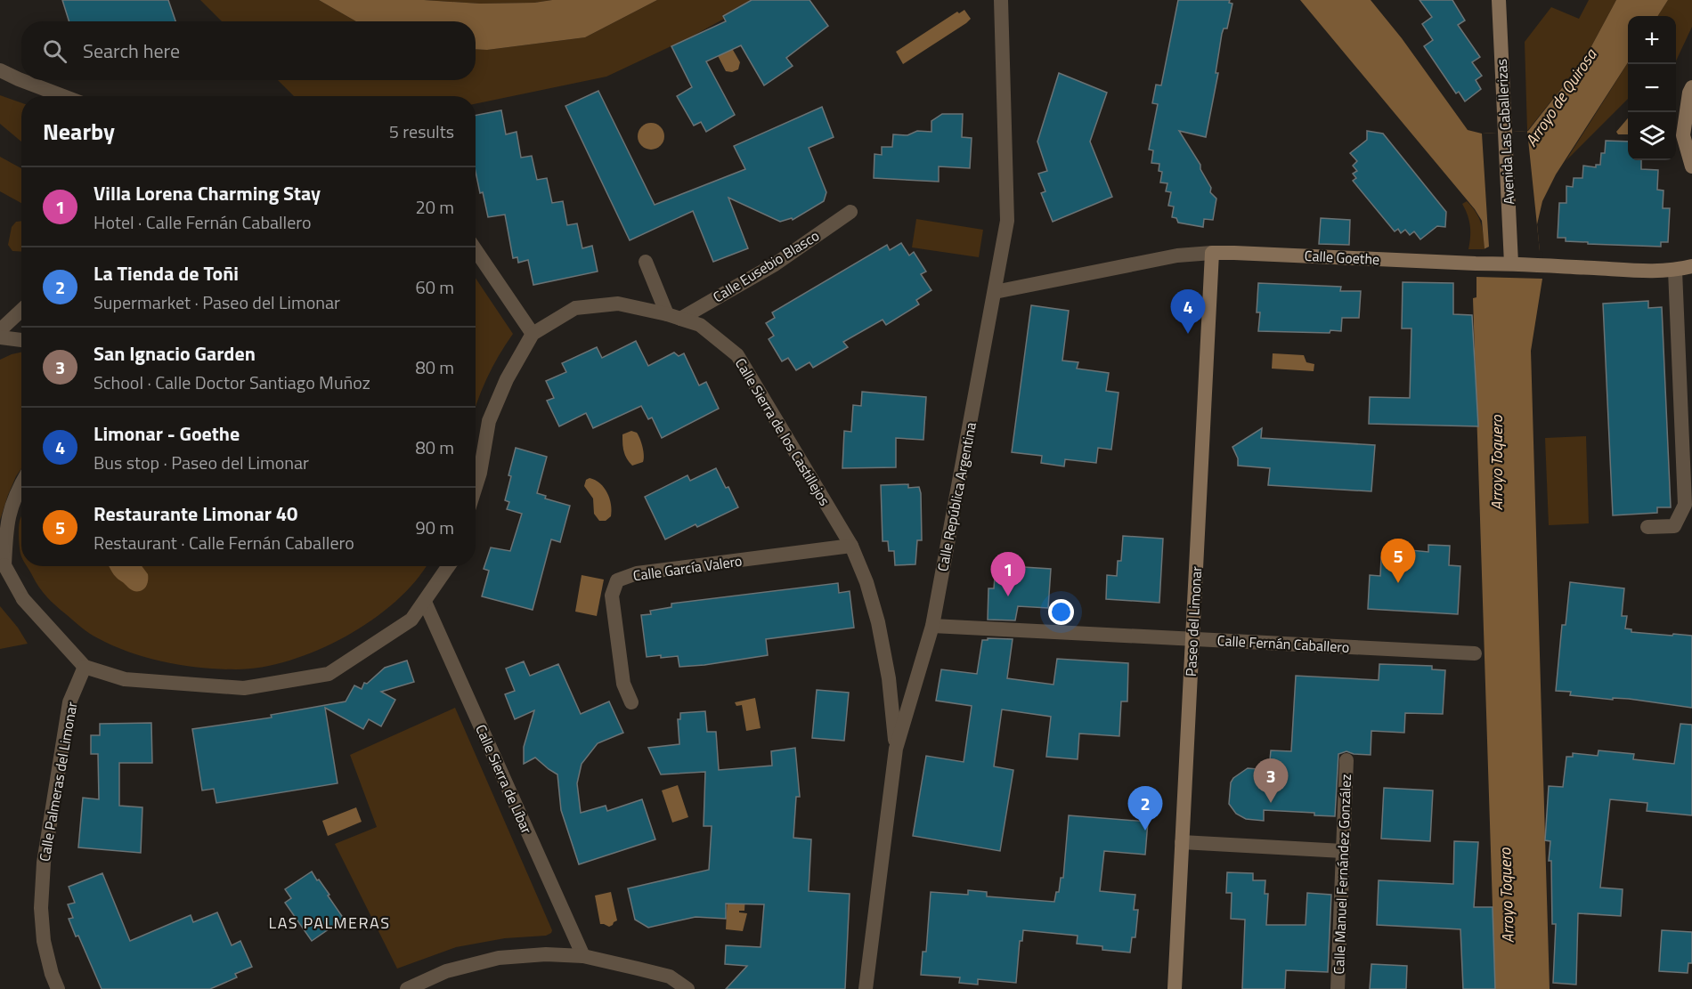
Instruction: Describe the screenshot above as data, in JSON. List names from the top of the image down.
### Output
{
  "streets": {
    "main road": ["Avenida Las Caballerizas", "Calle Goethe", "Paseo del Limonar"],
    "street": [
      "Calle Eusebio Blasco",
      "Calle Sierra de los Castillejos",
      "Calle República Argentina",
      "Calle García Valero",
      "Calle Fernán Caballero",
      "Calle Sierra de Líbar",
      "Calle Palmeras del Limonar",
      "Calle Manuel Fernández González"
    ]
  },
  "crossings": [
    ["Avenida Las Caballerizas", "Calle Goethe"],
    ["Calle Goethe", "Calle República Argentina"],
    ["Calle Goethe", "Paseo del Limonar"],
    ["Calle Eusebio Blasco", "Calle Sierra de los Castillejos"],
    ["Calle Sierra de los Castillejos", "Calle República Argentina"],
    ["Calle Sierra de los Castillejos", "Calle García Valero"],
    ["Calle República Argentina", "Calle Fernán Caballero"],
    ["Paseo del Limonar", "Calle Fernán Caballero"]
  ],
  "districts": ["LAS PALMERAS"],
  "water": ["Arroyo de Quirosa", "Arroyo Toquero"],
  "page": {
    "map_buttons": ["+", "−"],
    "search": "Search here",
    "heading": ["Nearby", "5 results"],
    "list": [
      {
        "mark": "1",
        "name": "Villa Lorena Charming Stay",
        "note": "Hotel · Calle Fernán Caballero",
        "value": "20 m"
      },
      {
        "mark": "2",
        "name": "La Tienda de Toñi",
        "note": "Supermarket · Paseo del Limonar",
        "value": "60 m"
      },
      {
        "mark": "3",
        "name": "San Ignacio Garden",
        "note": "School · Calle Doctor Santiago Muñoz",
        "value": "80 m"
      },
      {
        "mark": "4",
        "name": "Limonar - Goethe",
        "note": "Bus stop · Paseo del Limonar",
        "value": "80 m"
      },
      {
        "mark": "5",
        "name": "Restaurante Limonar 40",
        "note": "Restaurant · Calle Fernán Caballero",
        "value": "90 m"
      }
    ],
    "pins": [
      "4",
      "5",
      "1",
      "3",
      "2"
    ]
  }
}
